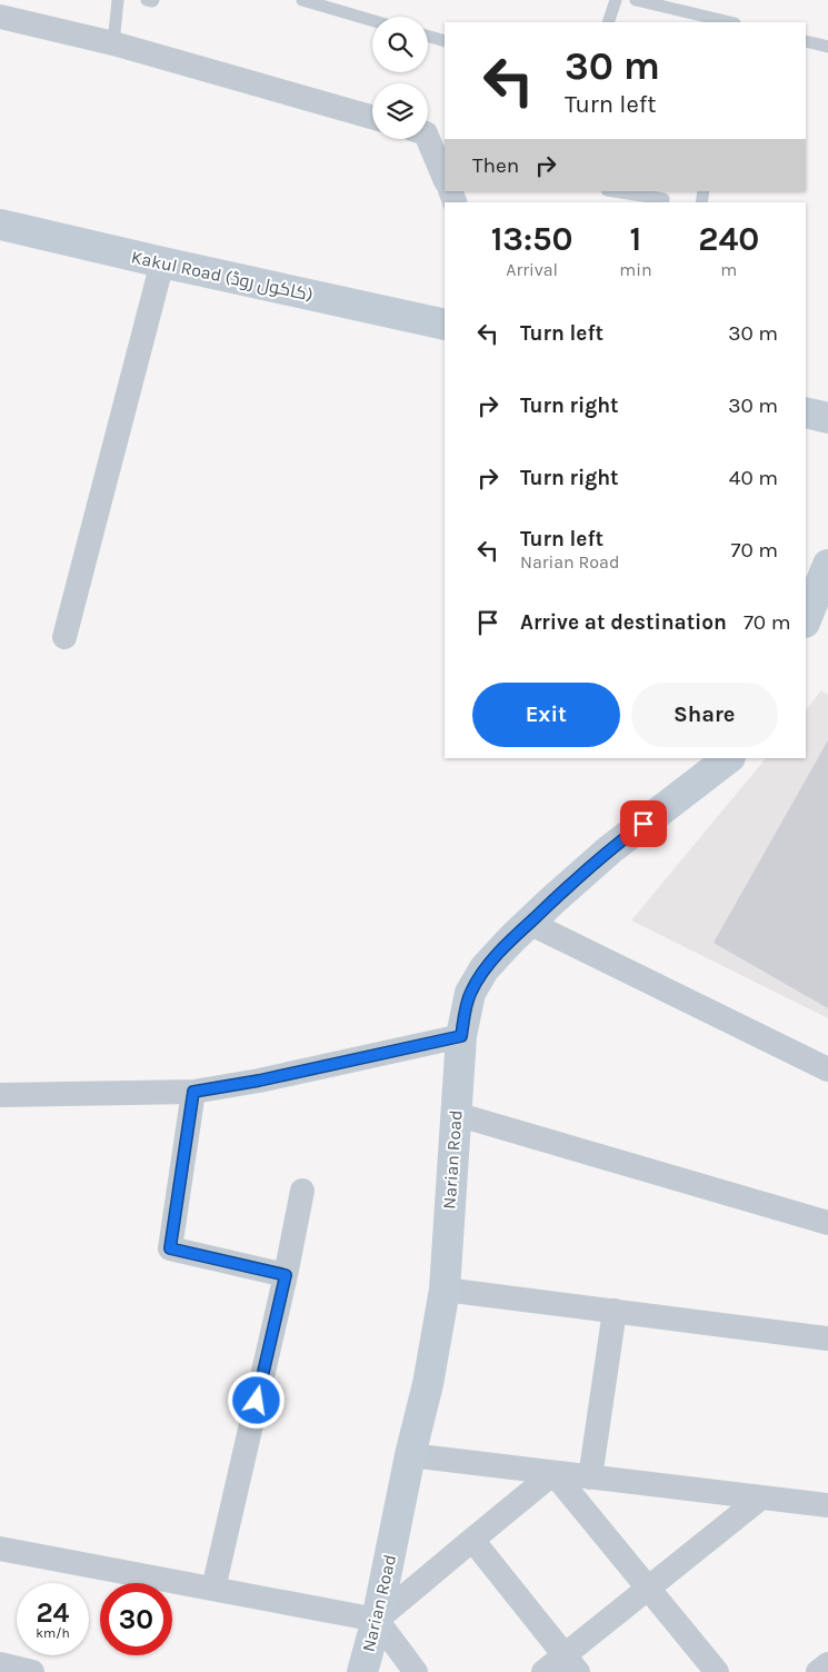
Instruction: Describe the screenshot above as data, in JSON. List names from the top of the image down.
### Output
{
  "streets": {
    "main road": ["Kakul Road (کاکول روڈ)", "Narian Road"]
  },
  "page": {
    "turn": ["30 m", "Turn left"],
    "then": "Then",
    "eta": [
      "13:50",
      "Arrival",
      "1",
      "min",
      "240",
      "m"
    ],
    "list": [
      {
        "name": "Turn left",
        "value": "30 m"
      },
      {
        "name": "Turn right",
        "value": "30 m"
      },
      {
        "name": "Turn right",
        "value": "40 m"
      },
      {
        "name": "Turn left",
        "note": "Narian Road",
        "value": "70 m"
      },
      {
        "name": "Arrive at destination",
        "value": "70 m"
      }
    ],
    "buttons": ["Exit", "Share"],
    "speed": "24 km/h",
    "limit": "30"
  }
}
